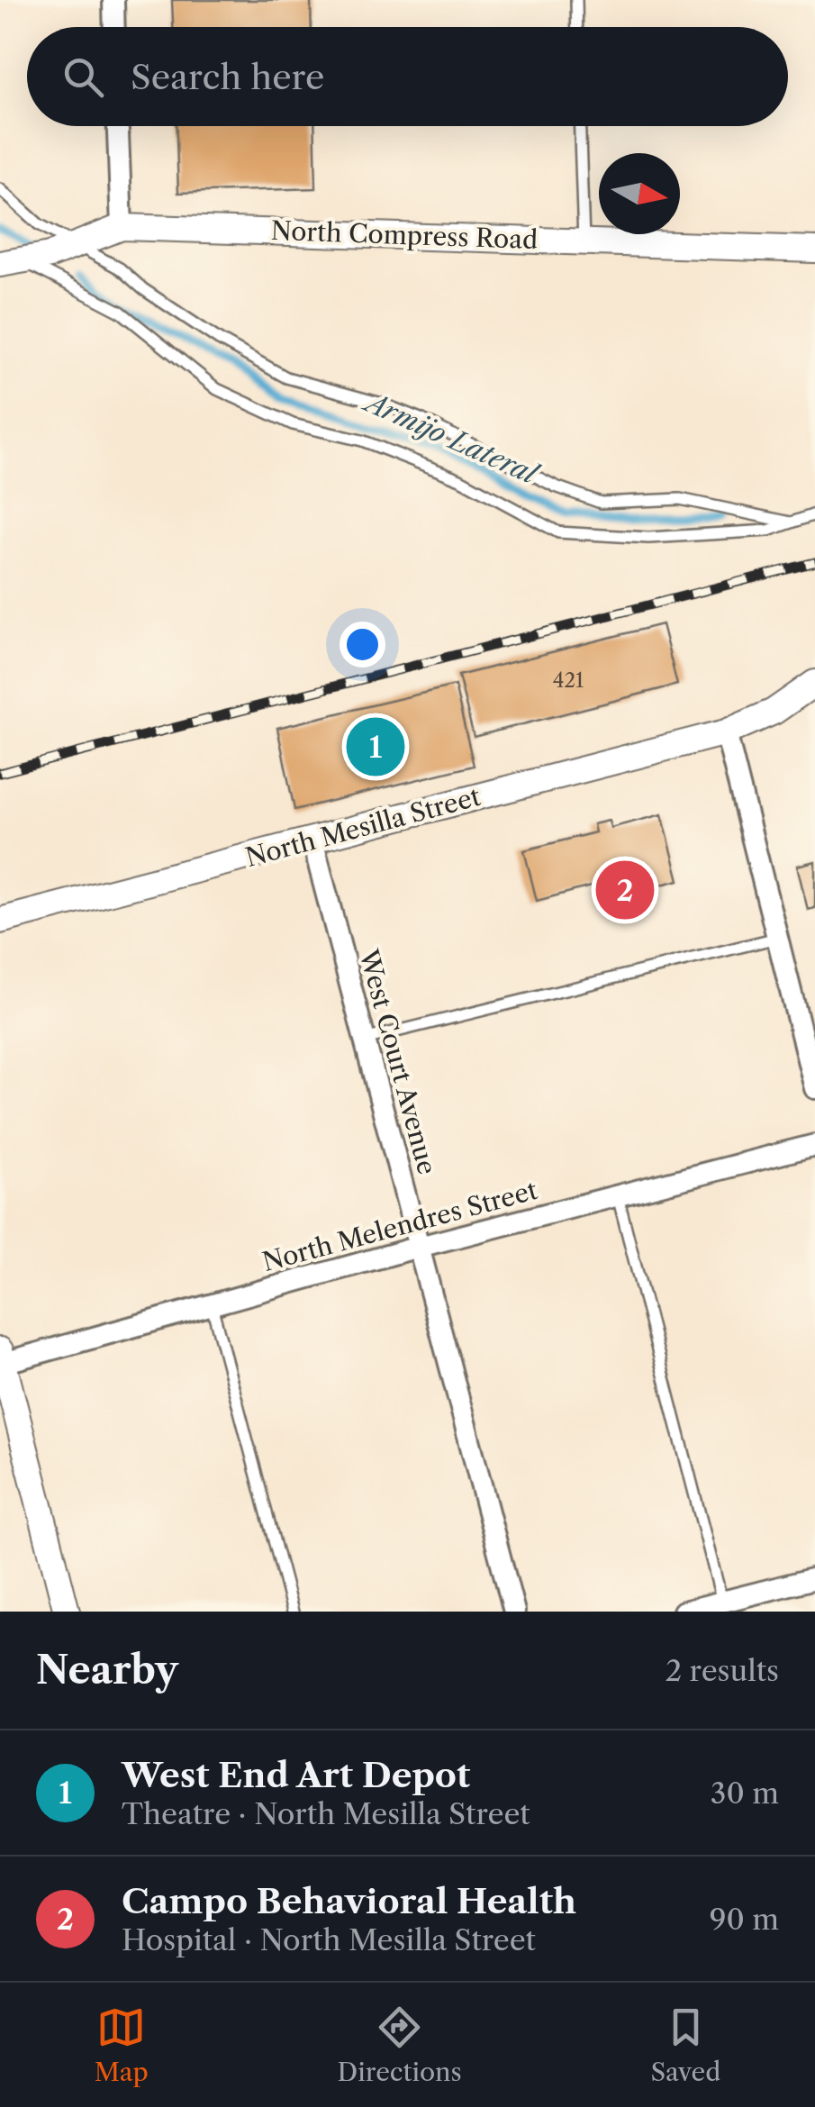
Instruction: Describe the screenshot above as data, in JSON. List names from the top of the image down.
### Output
{
  "streets": {
    "street": [
      "North Compress Road",
      "North Mesilla Street",
      "West Court Avenue",
      "North Melendres Street"
    ]
  },
  "crossings": [
    ["North Mesilla Street", "West Court Avenue"],
    ["West Court Avenue", "North Melendres Street"]
  ],
  "water": ["Armijo Lateral"],
  "house_numbers": ["421"],
  "north": "right",
  "page": {
    "search": "Search here",
    "pins": ["1", "2"],
    "heading": ["Nearby", "2 results"],
    "list": [
      {
        "mark": "1",
        "name": "West End Art Depot",
        "note": "Theatre · North Mesilla Street",
        "value": "30 m"
      },
      {
        "mark": "2",
        "name": "Campo Behavioral Health",
        "note": "Hospital · North Mesilla Street",
        "value": "90 m"
      }
    ],
    "nav": ["Map", "Directions", "Saved"]
  }
}
